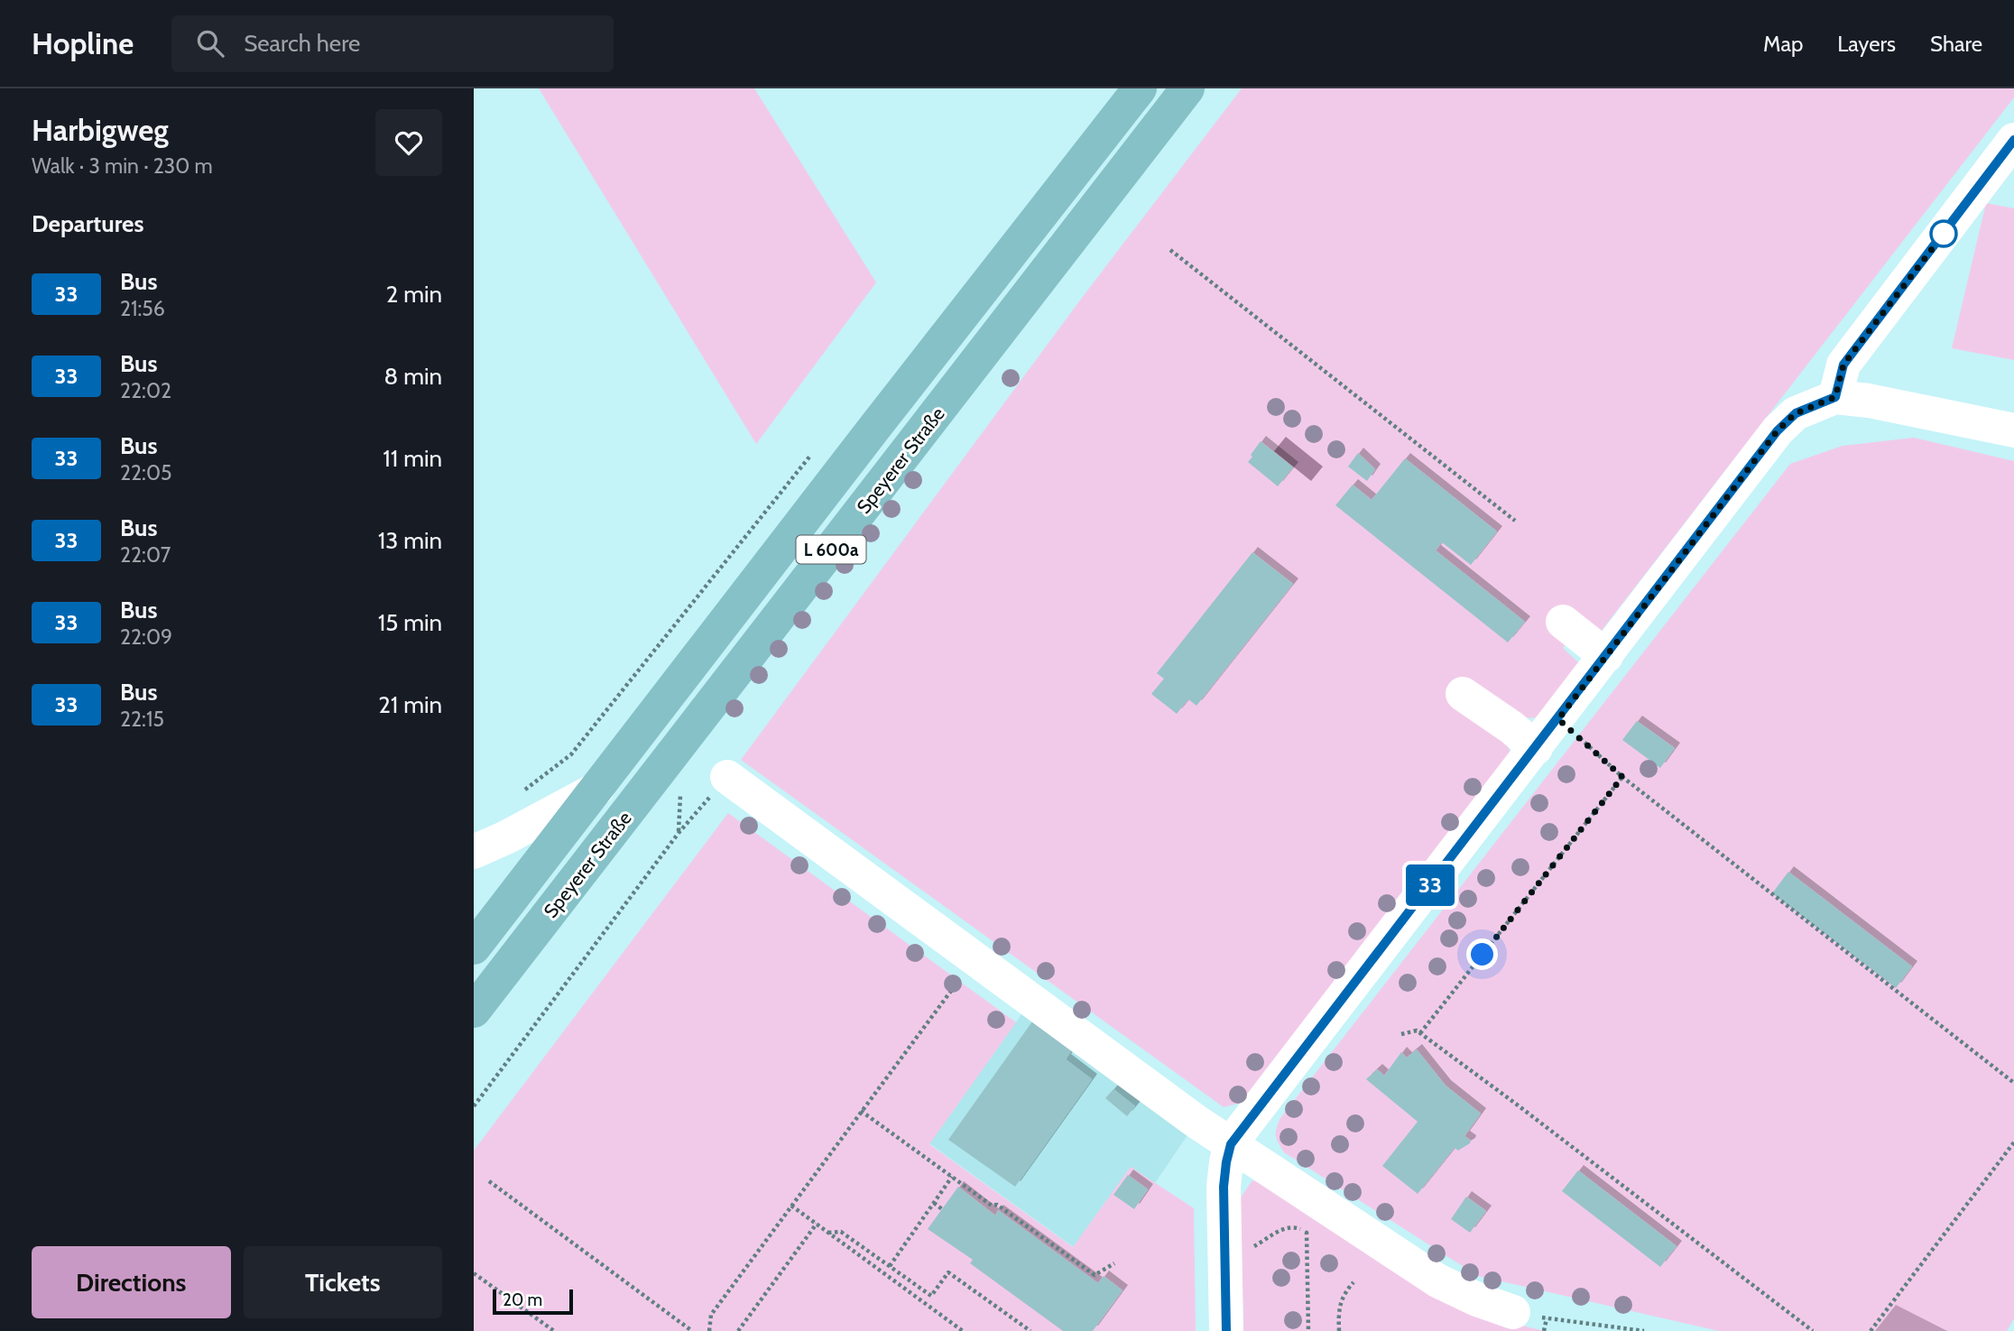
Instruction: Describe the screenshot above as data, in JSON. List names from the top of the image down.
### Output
{
  "streets": {
    "main road": ["Speyerer Straße", "L 600a"]
  },
  "lines": ["bus line 33"],
  "scale_bar": "20 m",
  "page": {
    "header": "Hopline",
    "search": "Search here",
    "nav": ["Map", "Layers", "Share"],
    "heading": [
      ["Harbigweg", "Walk · 3 min · 230 m"],
      "Departures"
    ],
    "on_map": "33",
    "list": [
      {
        "mark": "33",
        "name": "Bus",
        "note": "21:56",
        "value": "2 min"
      },
      {
        "mark": "33",
        "name": "Bus",
        "note": "22:02",
        "value": "8 min"
      },
      {
        "mark": "33",
        "name": "Bus",
        "note": "22:05",
        "value": "11 min"
      },
      {
        "mark": "33",
        "name": "Bus",
        "note": "22:07",
        "value": "13 min"
      },
      {
        "mark": "33",
        "name": "Bus",
        "note": "22:09",
        "value": "15 min"
      },
      {
        "mark": "33",
        "name": "Bus",
        "note": "22:15",
        "value": "21 min"
      }
    ],
    "buttons": ["Directions", "Tickets"],
    "scale": "20 m"
  }
}
